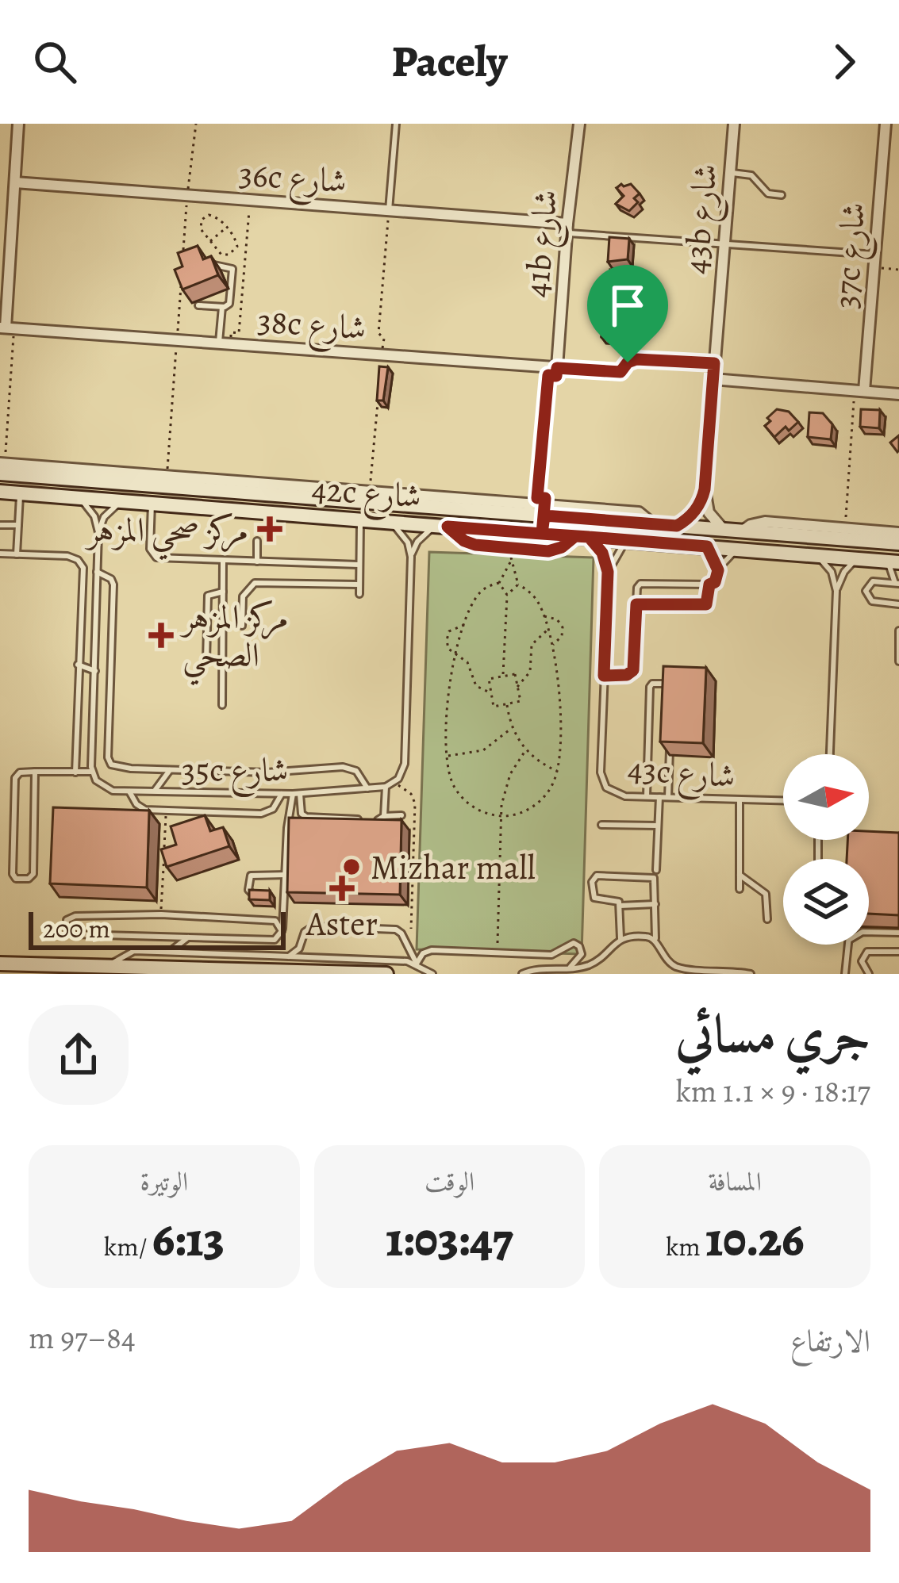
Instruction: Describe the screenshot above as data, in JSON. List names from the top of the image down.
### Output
{
  "streets": {
    "street": [
      "36c شارع",
      "43b شارع",
      "41b شارع",
      "37c شارع",
      "38c شارع",
      "42c شارع"
    ],
    "lane": ["35c شارع", "43c شارع"]
  },
  "crossings": [
    ["36c شارع", "41b شارع"],
    ["43b شارع", "42c شارع"],
    ["41b شارع", "38c شارع"],
    ["42c شارع", "43c شارع"]
  ],
  "places": {
    "health": ["مركز صحي المزهر", "مركز المزهر الصحي", "Aster"],
    "other": ["Mizhar mall"]
  },
  "scale_bar": "200 m",
  "north": "right",
  "page": {
    "header": "Pacely",
    "scale": "200 m",
    "heading": ["جري مسائي", "18:17 · 9 × 1.1 km"],
    "stats": [
      ["المسافة", "10.26 km"],
      ["الوقت", "1:03:47"],
      ["الوتيرة", "6:13 /km"]
    ],
    "chart": ["الارتفاع", "84–97 m"]
  }
}
